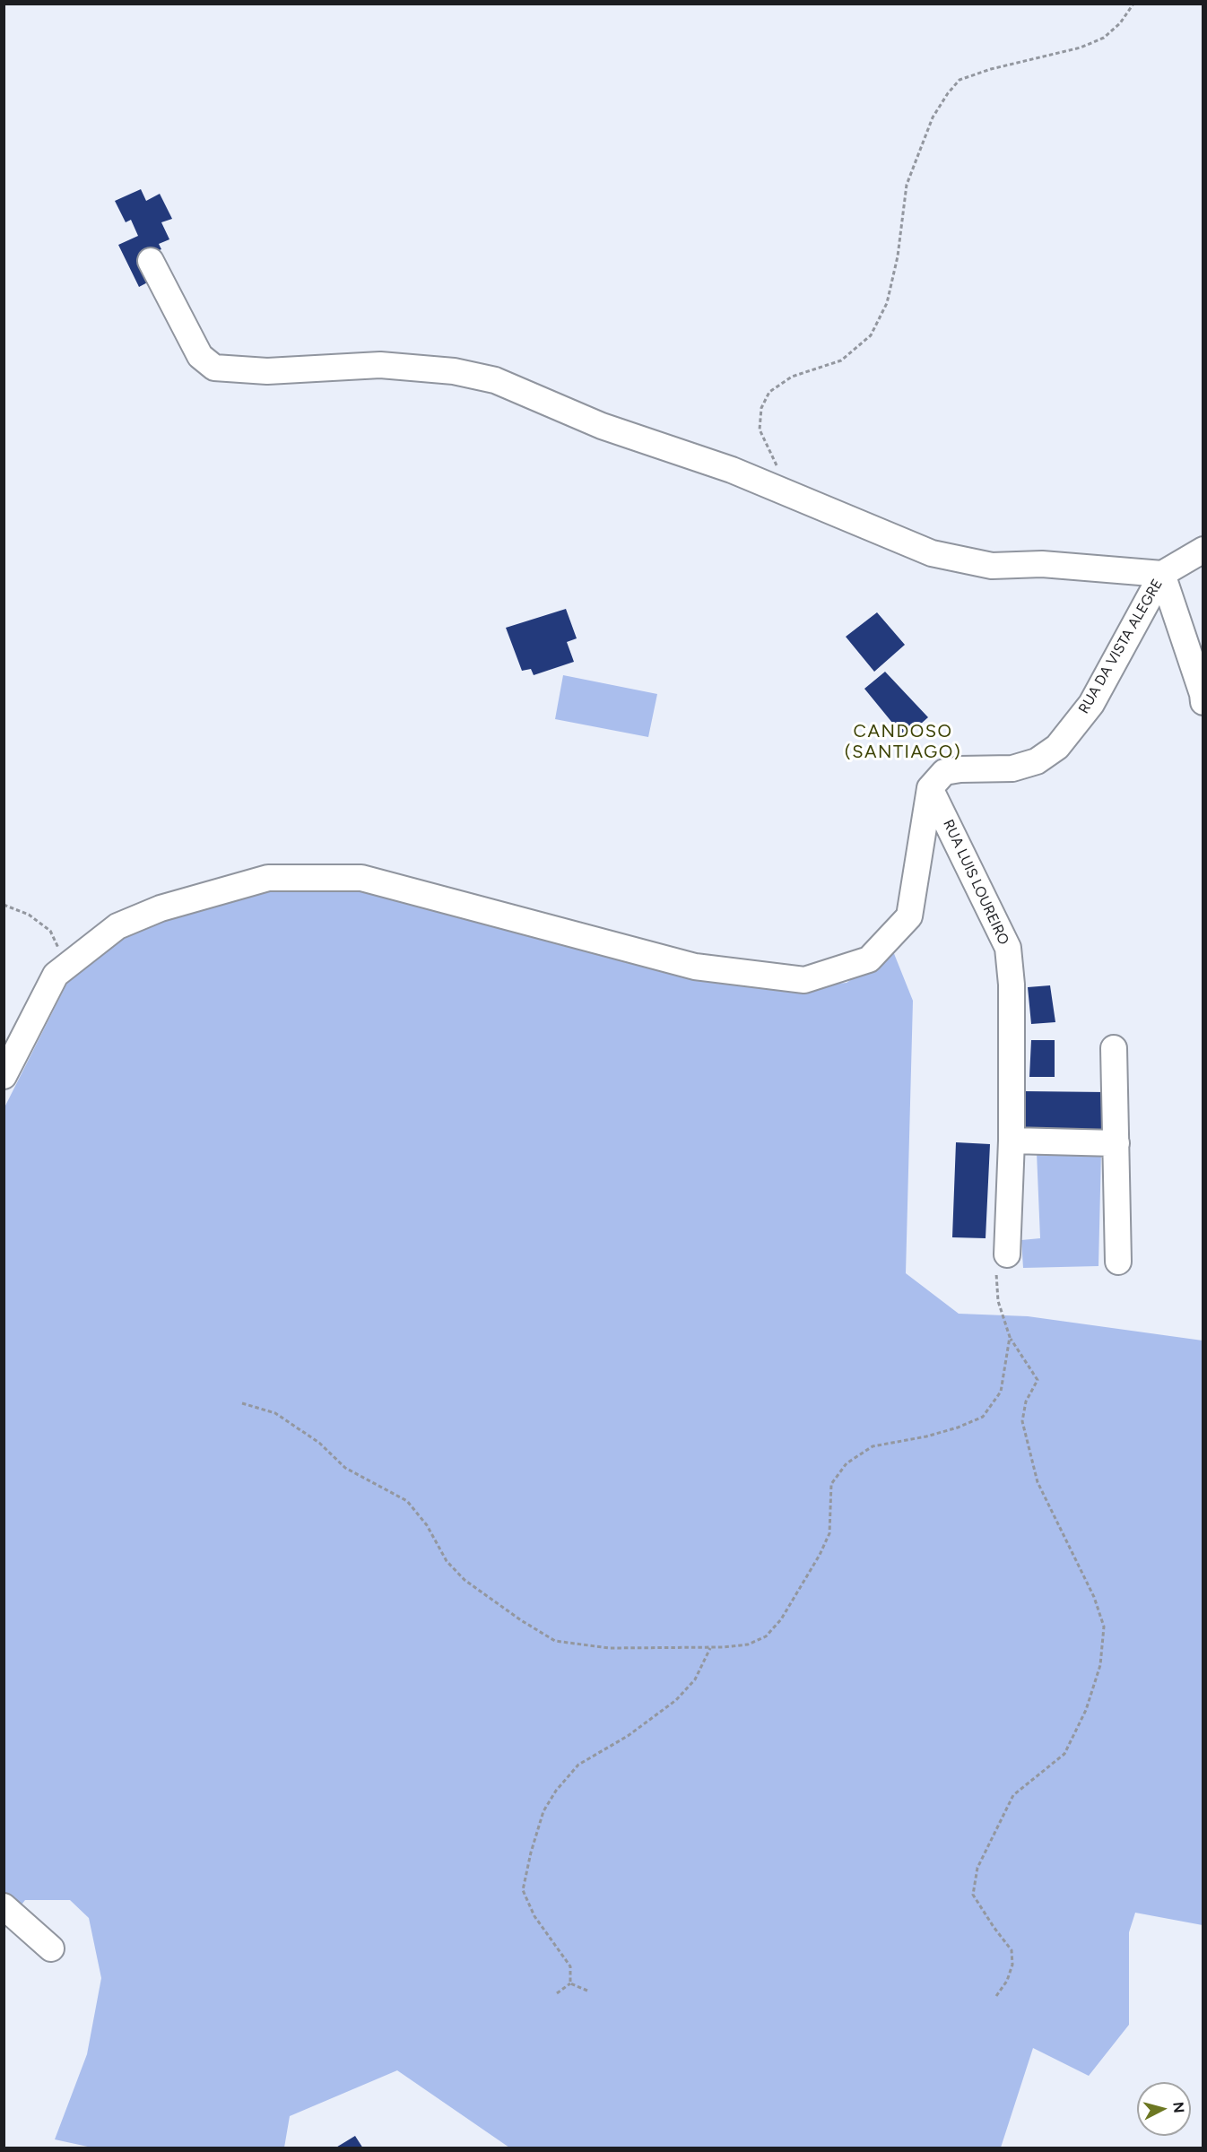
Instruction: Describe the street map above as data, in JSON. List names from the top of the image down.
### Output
{
  "streets": {
    "street": ["RUA DA VISTA ALEGRE", "RUA LUIS LOUREIRO"]
  },
  "crossings": [
    ["RUA DA VISTA ALEGRE", "RUA LUIS LOUREIRO"]
  ],
  "districts": ["CANDOSO (SANTIAGO)"],
  "north": "right"
}
